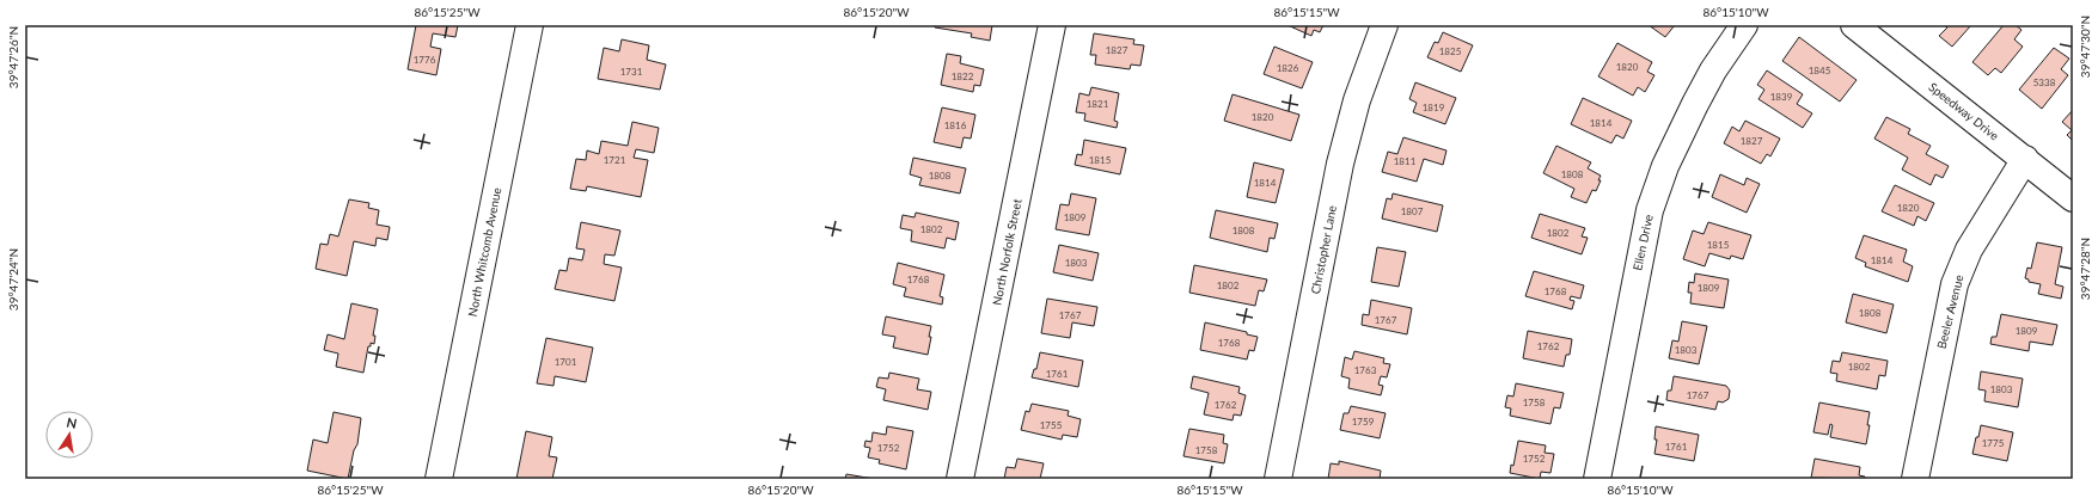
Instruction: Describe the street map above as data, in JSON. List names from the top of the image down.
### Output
{
  "streets": {
    "street": [
      "Speedway Drive",
      "Ellen Drive",
      "Christopher Lane",
      "North Whitcomb Avenue",
      "North Norfolk Street",
      "Beeler Avenue"
    ]
  },
  "crossings": [
    ["Speedway Drive", "Beeler Avenue"]
  ],
  "house_numbers": [
    "1827",
    "1825",
    "1776",
    "1820",
    "1826",
    "1845",
    "1731",
    "1822",
    "5338",
    "1839",
    "1821",
    "1819",
    "1820",
    "1814",
    "1816",
    "1827",
    "1721",
    "1815",
    "1811",
    "1808",
    "1808",
    "1814",
    "1820",
    "1807",
    "1809",
    "1802",
    "1808",
    "1802",
    "1815",
    "1814",
    "1803",
    "1768",
    "1802",
    "1809",
    "1768",
    "1808",
    "1767",
    "1767",
    "1809",
    "1768",
    "1762",
    "1803",
    "1701",
    "1802",
    "1763",
    "1761",
    "1803",
    "1767",
    "1758",
    "1762",
    "1759",
    "1755",
    "1775",
    "1761",
    "1752",
    "1758",
    "1752"
  ],
  "north": "top",
  "coordinates": [
    "86°15'25\"W",
    "86°15'20\"W",
    "86°15'15\"W",
    "86°15'10\"W",
    "39°47'30\"N",
    "39°47'26\"N",
    "39°47'28\"N",
    "39°47'24\"N"
  ]
}
